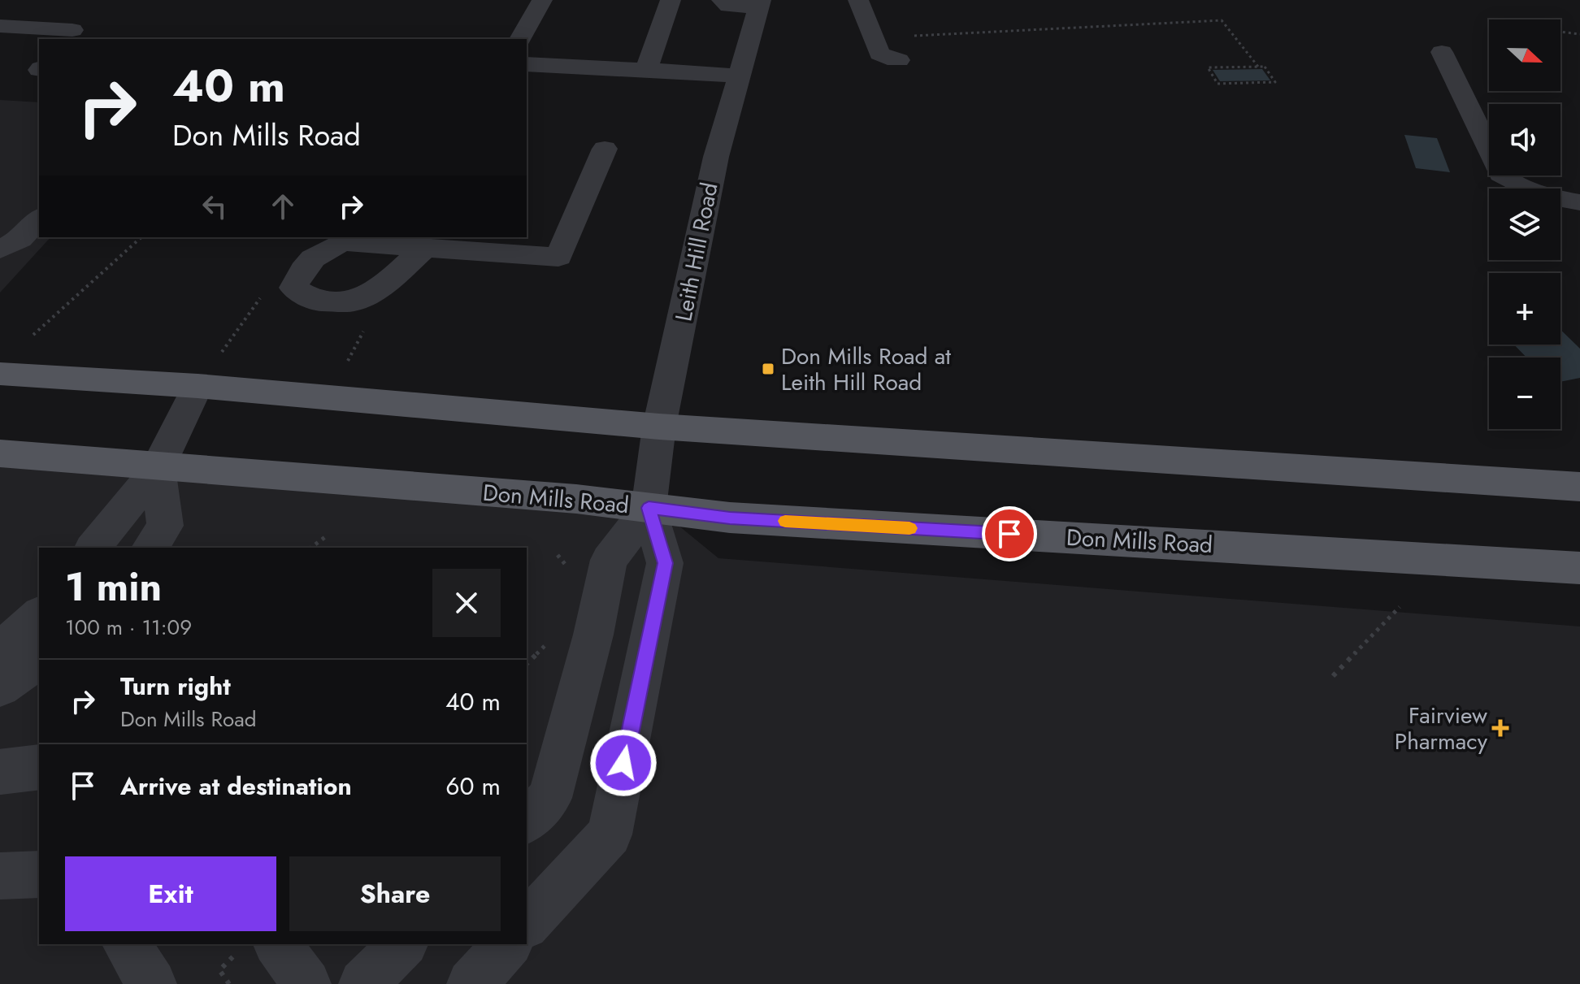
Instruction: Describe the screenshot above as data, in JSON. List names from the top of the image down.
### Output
{
  "streets": {
    "main road": ["Don Mills Road"],
    "street": ["Leith Hill Road"]
  },
  "crossings": [
    ["Leith Hill Road", "Don Mills Road"]
  ],
  "places": {
    "transit": ["Don Mills Road at Leith Hill Road"],
    "health": ["Fairview Pharmacy"]
  },
  "north": "right",
  "page": {
    "map_buttons": ["+", "−"],
    "turn": ["40 m", "Don Mills Road"],
    "heading": ["1 min", "100 m · 11:09"],
    "list": [
      {
        "name": "Turn right",
        "note": "Don Mills Road",
        "value": "40 m"
      },
      {
        "name": "Arrive at destination",
        "value": "60 m"
      }
    ],
    "buttons": ["Exit", "Share"]
  }
}
